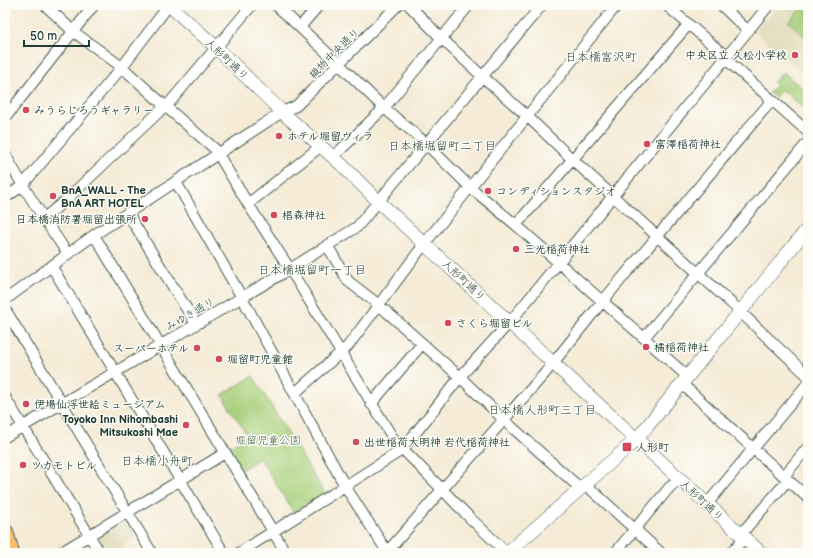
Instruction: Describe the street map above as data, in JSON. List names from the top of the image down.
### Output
{
  "streets": {
    "street": ["織物中央通り", "人形町通り", "みゆき通り"]
  },
  "crossings": [
    ["織物中央通り", "人形町通り"],
    ["人形町通り", "みゆき通り"]
  ],
  "districts": [
    "日本橋富沢町",
    "日本橋堀留町二丁目",
    "日本橋堀留町一丁目",
    "日本橋人形町三丁目",
    "日本橋小舟町"
  ],
  "parks": ["堀留児童公園"],
  "places": {
    "other": [
      "中央区立 久松小学校",
      "みうらじろうギャラリー",
      "ホテル堀留ヴィラ",
      "富澤稲荷神社",
      "コンディションスタジオ",
      "BnA_WALL - The BnA ART HOTEL",
      "椙森神社",
      "日本橋消防署堀留出張所",
      "三光稲荷神社",
      "さくら堀留ビル",
      "橘稲荷神社",
      "スーパーホテル",
      "堀留町児童館",
      "伊場仙浮世絵ミュージアム",
      "Toyoko Inn Nihombashi Mitsukoshi Mae",
      "出世稲荷大明神 岩代稲荷神社",
      "ツカモトビル"
    ],
    "transit": ["人形町"]
  },
  "scale_bar": "50 m"
}
